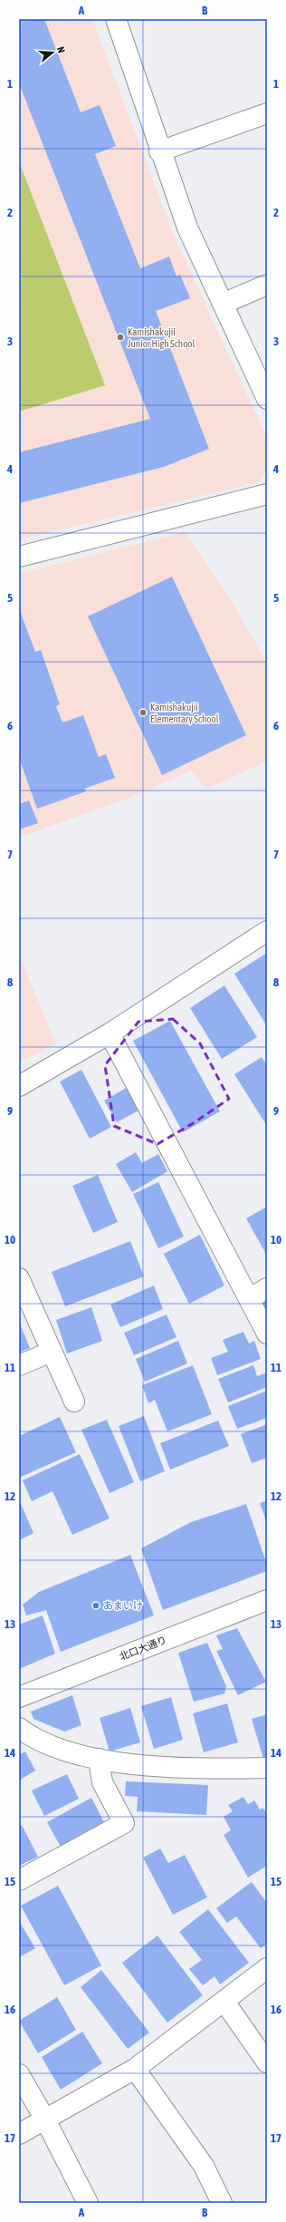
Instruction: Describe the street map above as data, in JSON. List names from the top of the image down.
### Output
{
  "streets": {
    "street": ["北口大通り"]
  },
  "places": ["Kamishakujii Junior High School", "Kamishakujii Elementary School", "あまいけ"],
  "north": "right",
  "grid": {
    "columns": ["A", "B"],
    "rows": [
      "1",
      "2",
      "3",
      "4",
      "5",
      "6",
      "7",
      "8",
      "9",
      "10",
      "11",
      "12",
      "13",
      "14",
      "15",
      "16",
      "17"
    ]
  }
}
